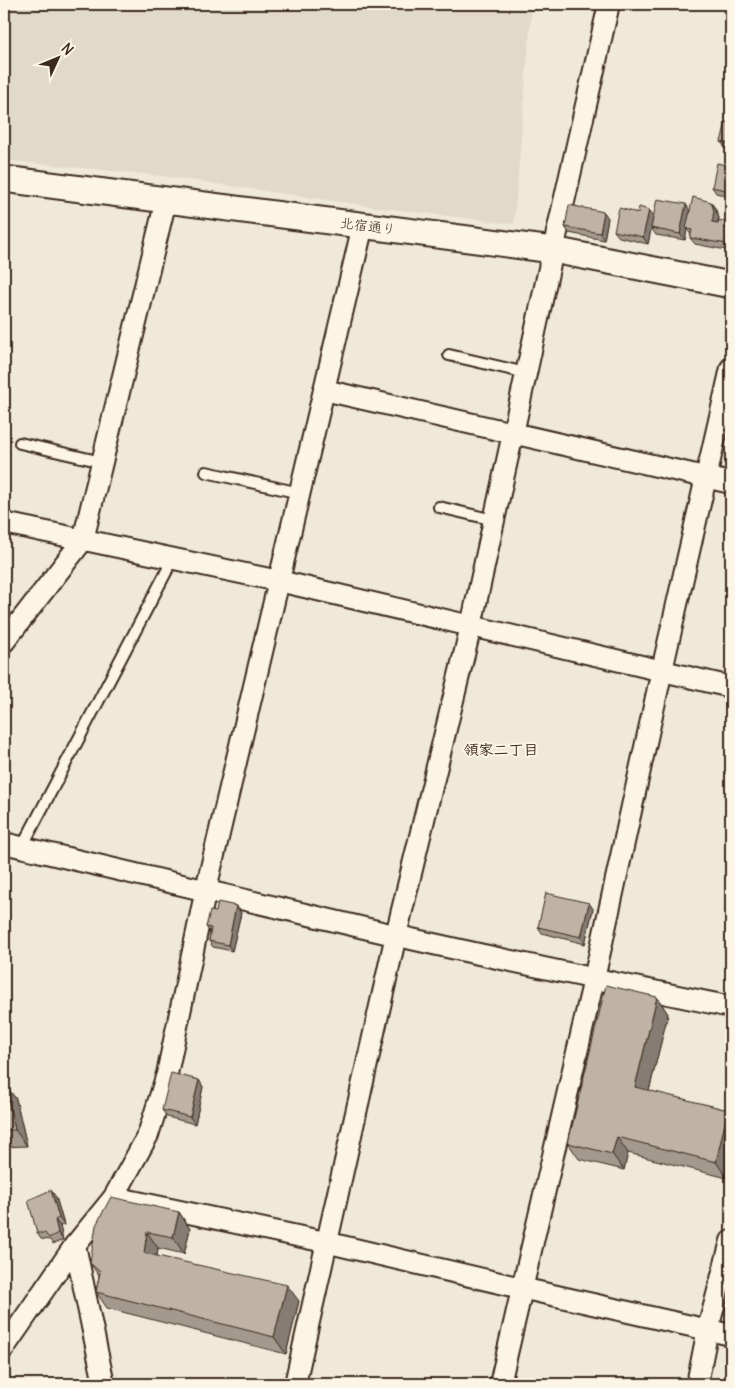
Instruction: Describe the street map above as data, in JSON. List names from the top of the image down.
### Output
{
  "streets": {
    "street": ["北宿通り"]
  },
  "districts": ["領家二丁目"],
  "north": "top right"
}
